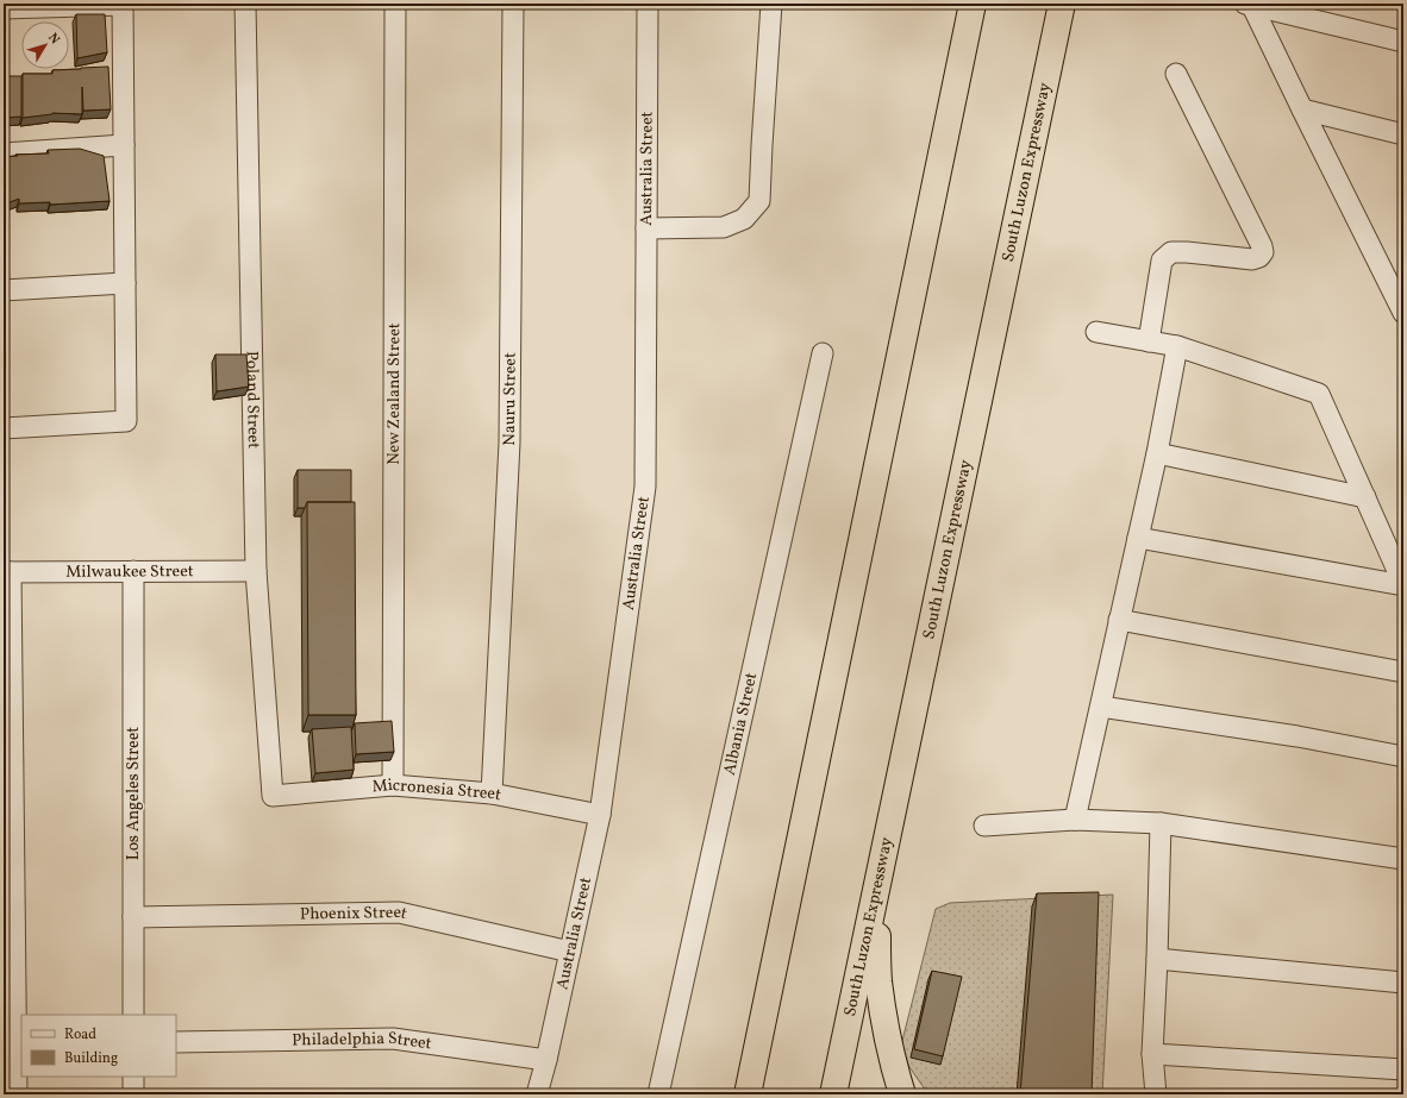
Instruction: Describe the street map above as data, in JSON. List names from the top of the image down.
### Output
{
  "streets": {
    "highway": ["South Luzon Expressway"],
    "street": [
      "Australia Street",
      "New Zealand Street",
      "Nauru Street",
      "Poland Street",
      "Milwaukee Street",
      "Albania Street",
      "Micronesia Street",
      "Los Angeles Street",
      "Phoenix Street",
      "Philadelphia Street"
    ]
  },
  "crossings": [
    ["Australia Street", "Micronesia Street"],
    ["Australia Street", "Phoenix Street"],
    ["Australia Street", "Philadelphia Street"],
    ["New Zealand Street", "Micronesia Street"],
    ["Nauru Street", "Micronesia Street"],
    ["Poland Street", "Milwaukee Street"],
    ["Poland Street", "Micronesia Street"],
    ["Milwaukee Street", "Los Angeles Street"],
    ["Los Angeles Street", "Phoenix Street"]
  ],
  "legend": ["Road", "Building"],
  "north": "top right"
}
